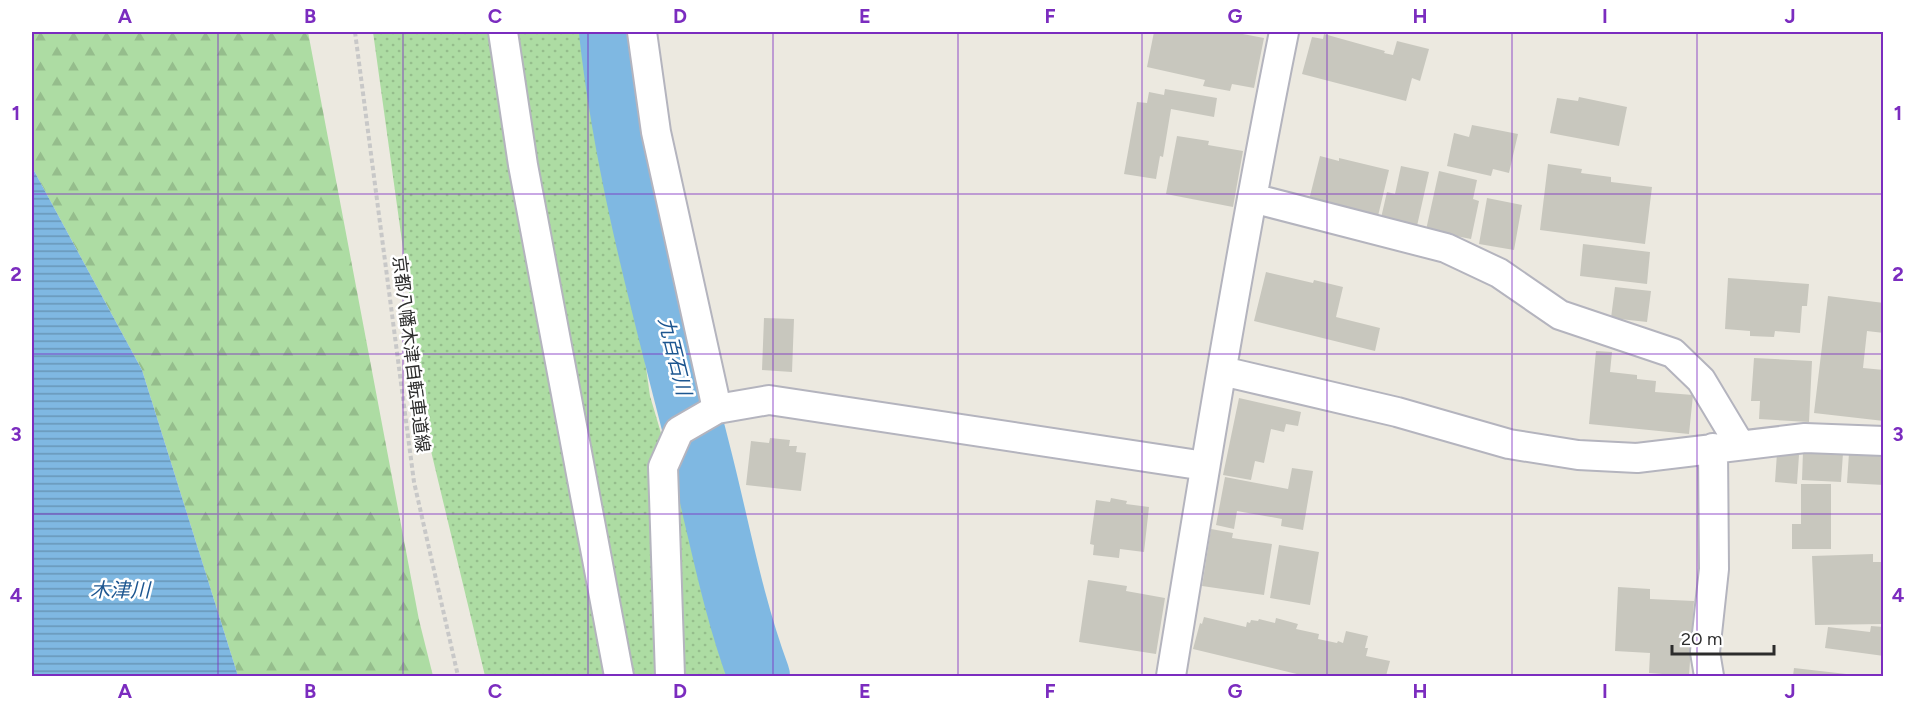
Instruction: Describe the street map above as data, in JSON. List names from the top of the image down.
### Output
{
  "streets": {
    "path": ["京都八幡木津自転車道線"]
  },
  "water": ["九百石川", "木津川"],
  "scale_bar": "20 m",
  "grid": {
    "columns": [
      "A",
      "B",
      "C",
      "D",
      "E",
      "F",
      "G",
      "H",
      "I",
      "J"
    ],
    "rows": [
      "1",
      "2",
      "3",
      "4"
    ]
  }
}
